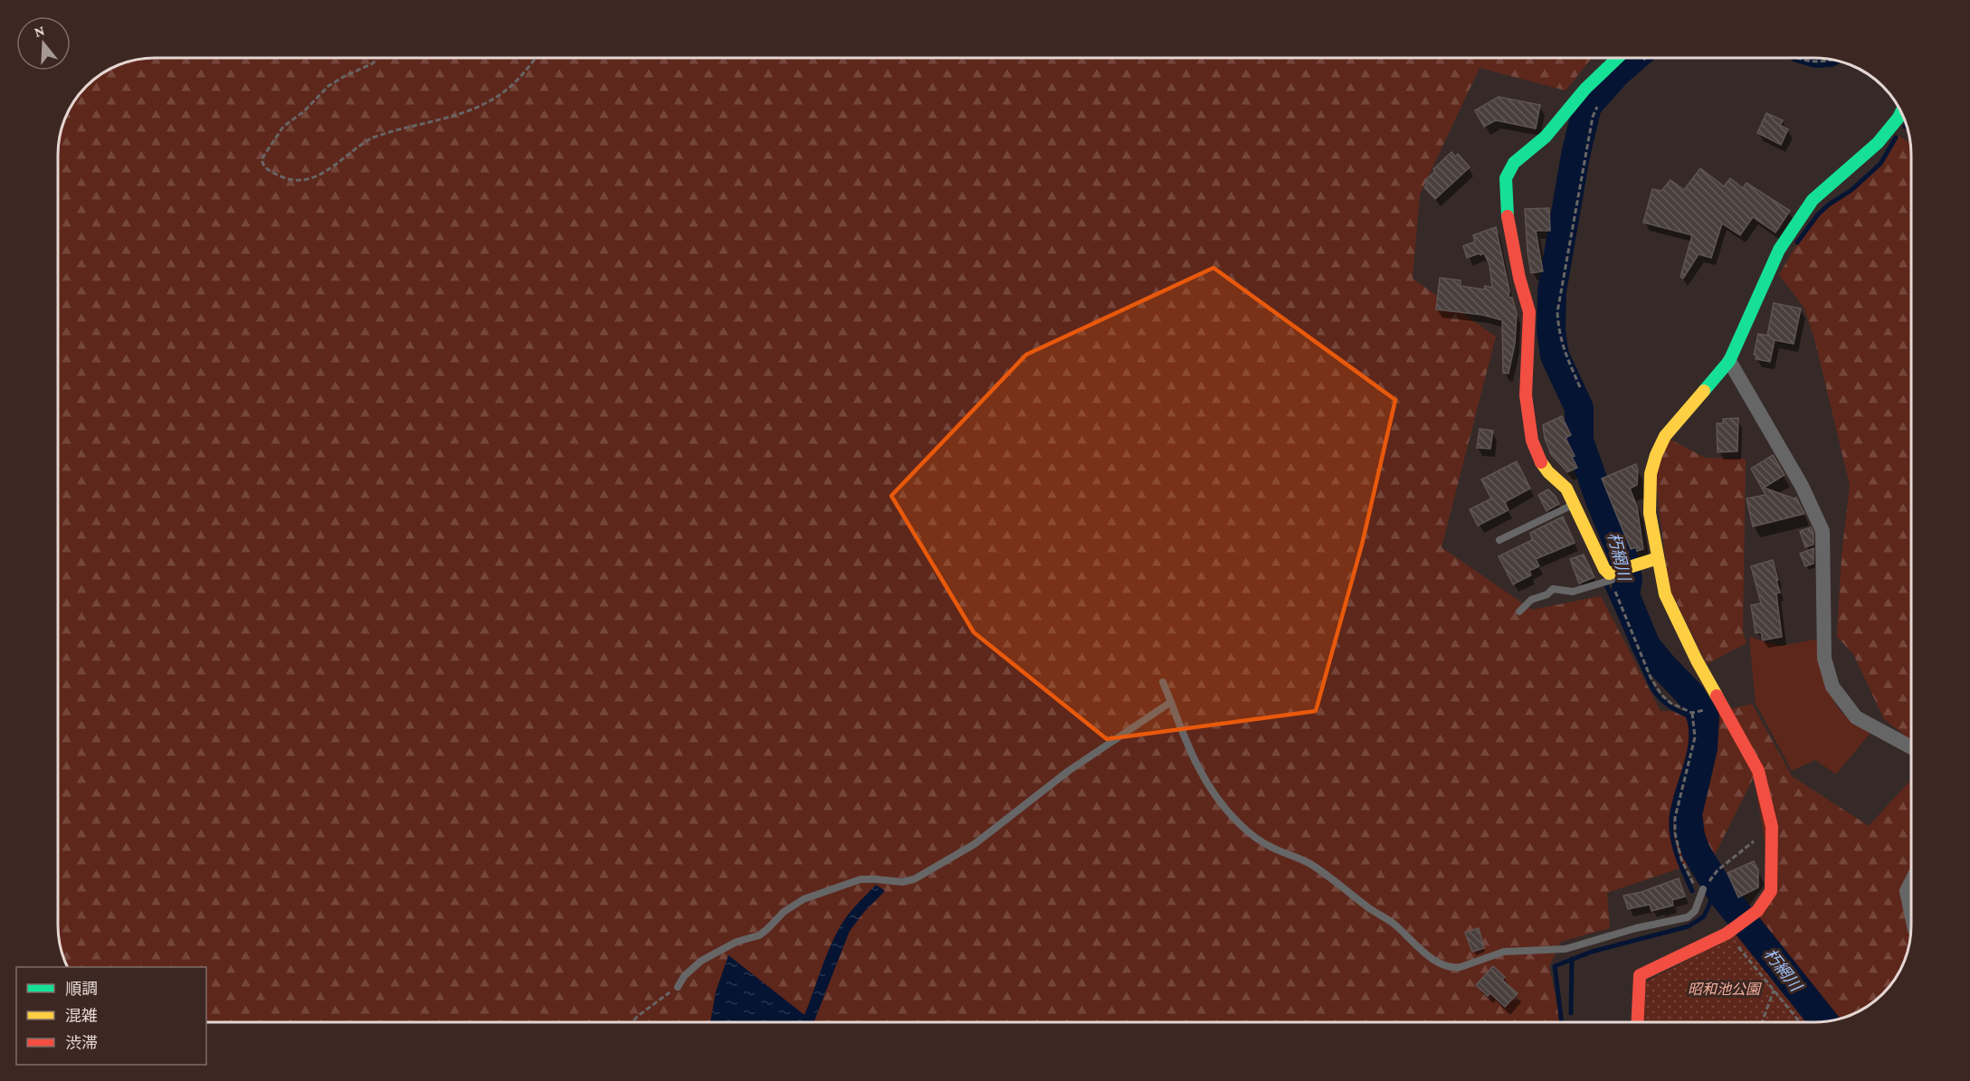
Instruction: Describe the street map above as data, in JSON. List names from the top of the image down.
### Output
{
  "water": ["朽網川"],
  "parks": ["昭和池公園"],
  "legend": ["順調", "混雑", "渋滞"],
  "north": "top"
}
